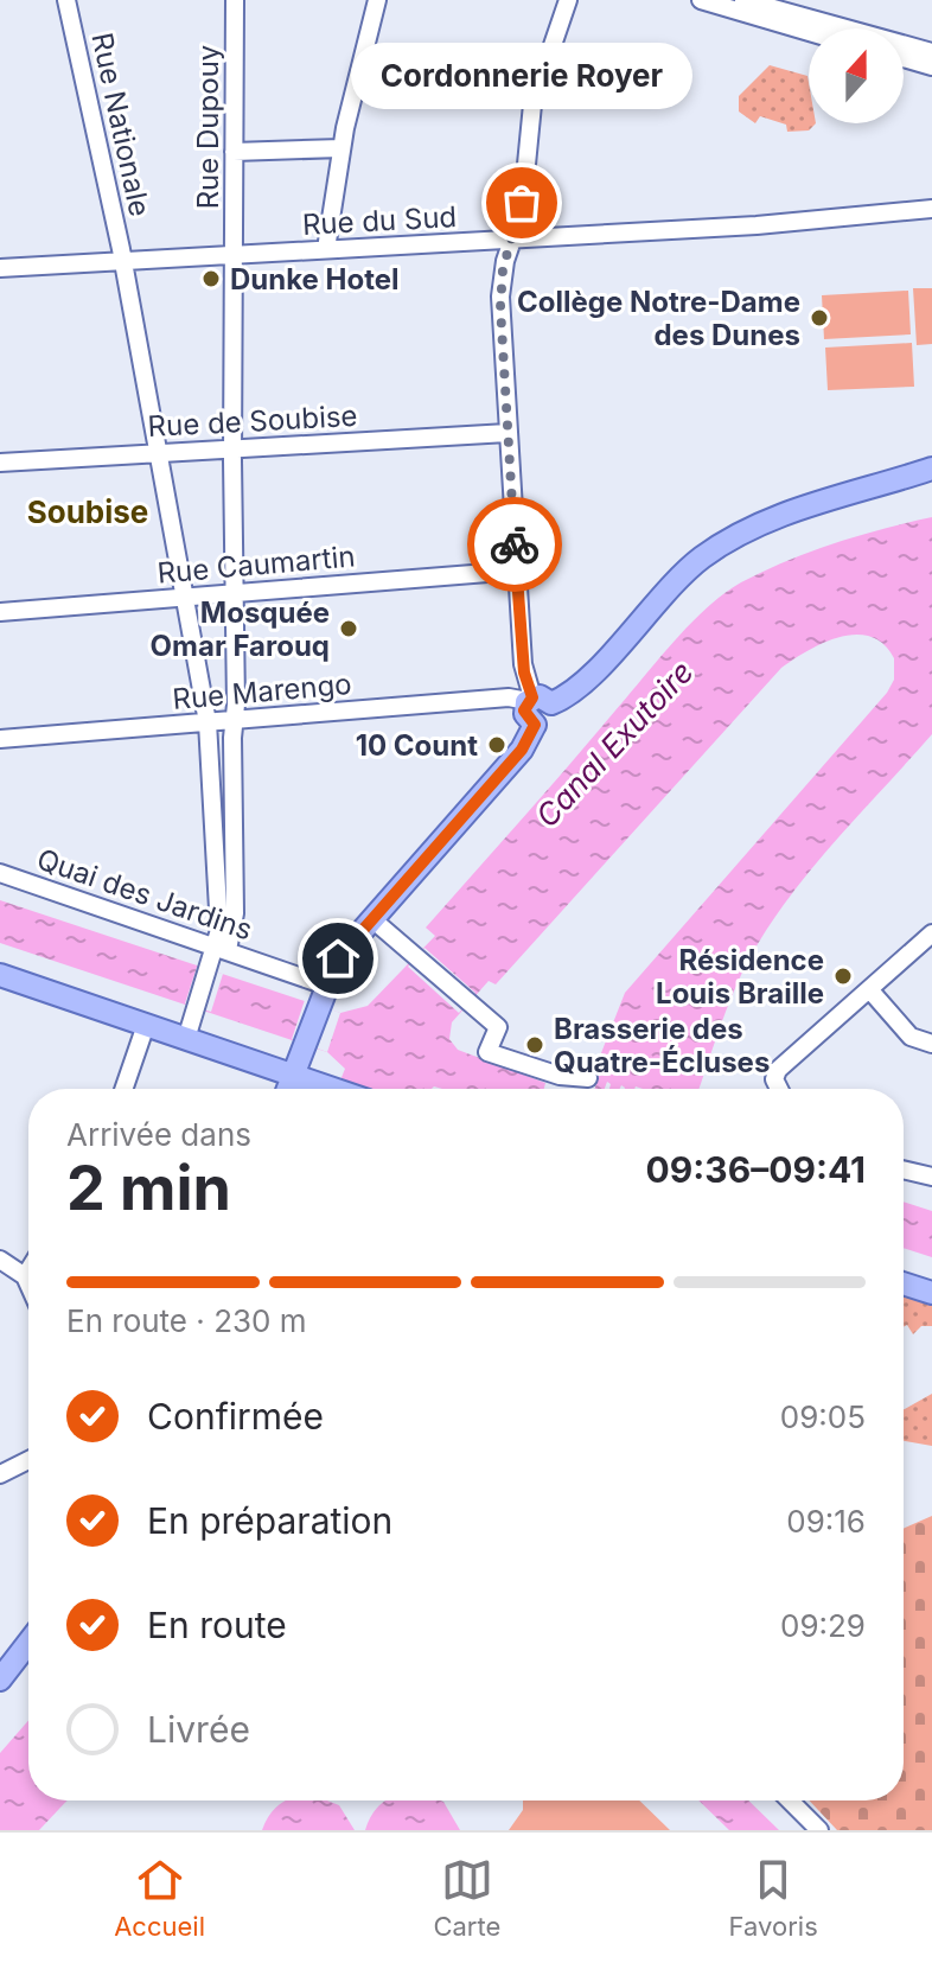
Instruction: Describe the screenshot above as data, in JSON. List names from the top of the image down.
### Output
{
  "streets": {
    "street": [
      "Rue Nationale",
      "Rue Dupouy",
      "Rue du Sud",
      "Rue de Soubise",
      "Rue Caumartin",
      "Rue Marengo",
      "Quai des Jardins"
    ]
  },
  "crossings": [
    ["Rue Nationale", "Rue Dupouy"],
    ["Rue Nationale", "Rue du Sud"],
    ["Rue Nationale", "Rue de Soubise"],
    ["Rue Nationale", "Rue Caumartin"],
    ["Rue Nationale", "Rue Marengo"],
    ["Rue Nationale", "Quai des Jardins"],
    ["Rue Dupouy", "Rue du Sud"],
    ["Rue Dupouy", "Rue de Soubise"],
    ["Rue Dupouy", "Rue Caumartin"],
    ["Rue Dupouy", "Rue Marengo"],
    ["Rue Dupouy", "Quai des Jardins"]
  ],
  "districts": ["Soubise"],
  "water": ["Canal Exutoire"],
  "places": [
    "Cordonnerie Royer",
    "Dunke Hotel",
    "Collège Notre-Dame des Dunes",
    "Mosquée Omar Farouq",
    "10 Count",
    "Résidence Louis Braille",
    "Brasserie des Quatre-Écluses"
  ],
  "north": "top",
  "page": {
    "bubble": "Cordonnerie Royer",
    "heading": ["2 min", "Arrivée dans", "09:36–09:41"],
    "bar": "En route · 230 m",
    "list": [
      ["Confirmée", "09:05"],
      ["En préparation", "09:16"],
      ["En route", "09:29"],
      "Livrée"
    ],
    "tabs": ["Accueil", "Carte", "Favoris"]
  }
}
